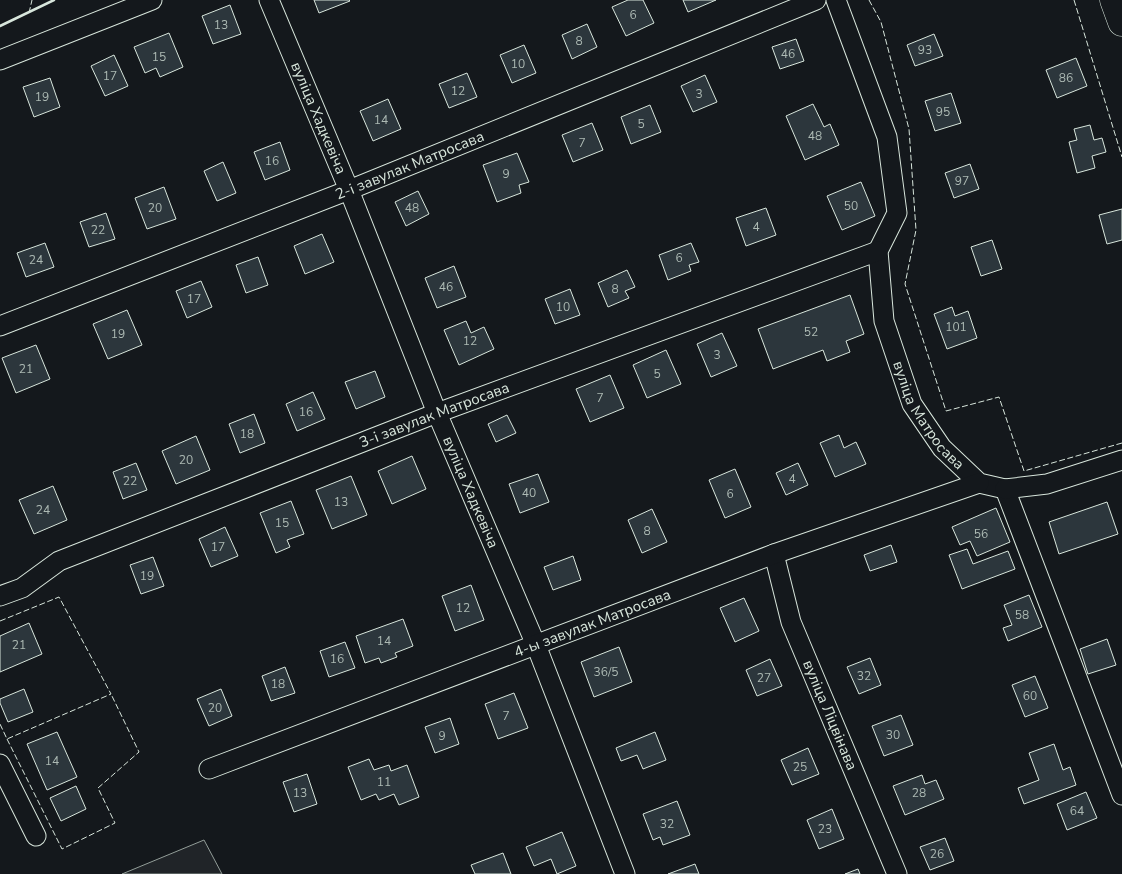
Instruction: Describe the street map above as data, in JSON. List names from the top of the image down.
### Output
{
  "streets": {
    "street": [
      "вуліца Хадкевіча",
      "2-і завулак Матросава",
      "вуліца Матросава",
      "3-і завулак Матросава",
      "4-ы завулак Матросава",
      "вуліца Ліцвінава"
    ]
  },
  "crossings": [
    ["вуліца Хадкевіча", "2-і завулак Матросава"],
    ["вуліца Хадкевіча", "3-і завулак Матросава"],
    ["вуліца Хадкевіча", "4-ы завулак Матросава"],
    ["вуліца Матросава", "3-і завулак Матросава"],
    ["вуліца Матросава", "4-ы завулак Матросава"],
    ["4-ы завулак Матросава", "вуліца Ліцвінава"]
  ],
  "house_numbers": [
    "6",
    "13",
    "8",
    "93",
    "46",
    "15",
    "10",
    "17",
    "86",
    "12",
    "3",
    "19",
    "95",
    "14",
    "5",
    "48",
    "7",
    "16",
    "9",
    "97",
    "50",
    "20",
    "48",
    "4",
    "22",
    "6",
    "24",
    "46",
    "8",
    "17",
    "10",
    "101",
    "52",
    "19",
    "12",
    "3",
    "21",
    "5",
    "7",
    "16",
    "18",
    "20",
    "4",
    "22",
    "40",
    "6",
    "13",
    "24",
    "15",
    "8",
    "56",
    "17",
    "19",
    "12",
    "58",
    "14",
    "21",
    "16",
    "36/5",
    "32",
    "27",
    "18",
    "60",
    "20",
    "7",
    "30",
    "9",
    "14",
    "25",
    "11",
    "13",
    "28",
    "64",
    "32",
    "23",
    "26"
  ]
}
